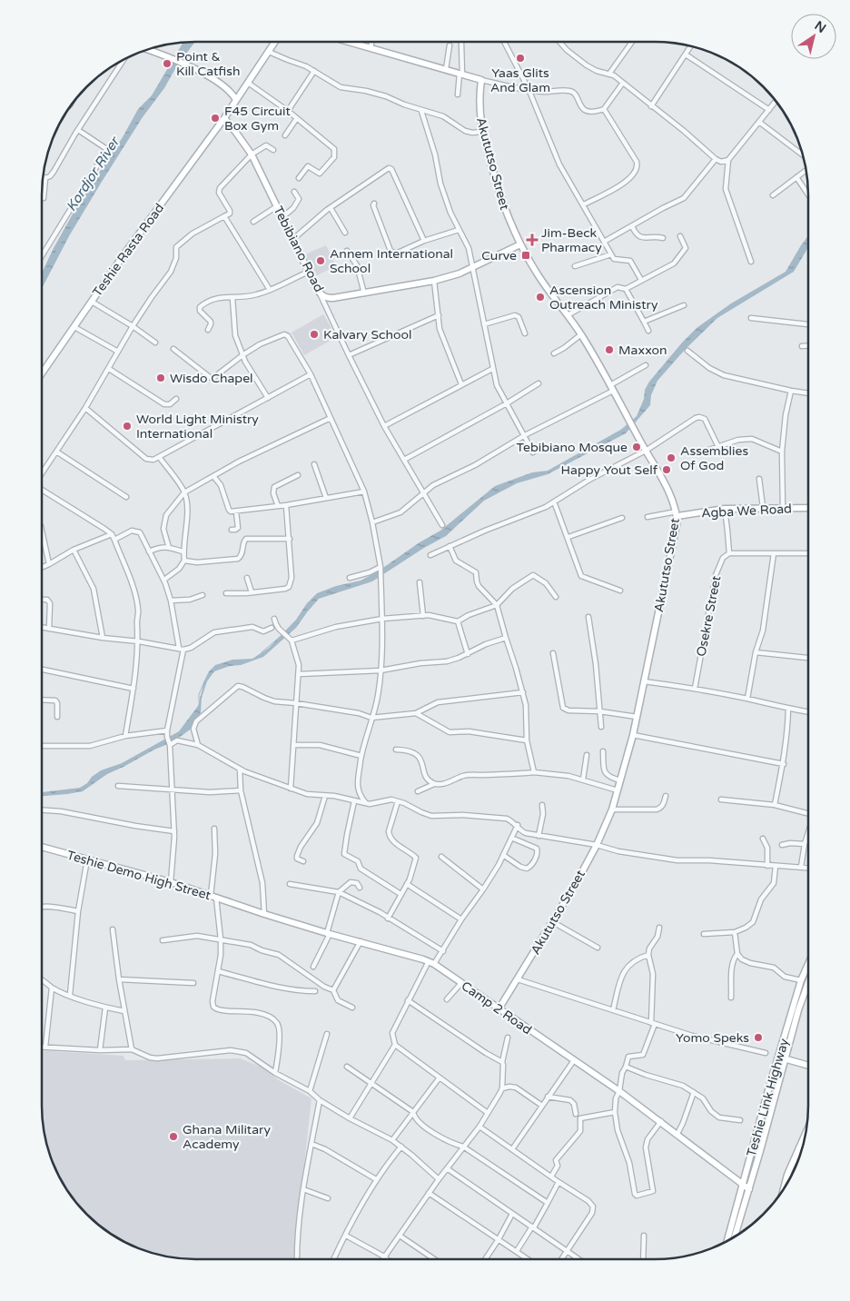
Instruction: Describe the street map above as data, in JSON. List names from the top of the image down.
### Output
{
  "streets": {
    "street": [
      "Akututso Street",
      "Tebibiano Road",
      "Teshie Rasta Road",
      "Agba We Road",
      "Osekre Street",
      "Teshie Demo High Street",
      "Camp 2 Road",
      "Teshie Link Highway"
    ]
  },
  "crossings": [
    ["Akututso Street", "Tebibiano Road"],
    ["Akututso Street", "Agba We Road"],
    ["Akututso Street", "Camp 2 Road"],
    ["Tebibiano Road", "Teshie Rasta Road"],
    ["Teshie Demo High Street", "Camp 2 Road"],
    ["Camp 2 Road", "Teshie Link Highway"]
  ],
  "water": ["Kordjor River"],
  "places": {
    "other": [
      "Yaas Glits And Glam",
      "Point & Kill Catfish",
      "F45 Circuit Box Gym",
      "Annem International School",
      "Ascension Outreach Ministry",
      "Kalvary School",
      "Maxxon",
      "Wisdo Chapel",
      "World Light Ministry International",
      "Tebibiano Mosque",
      "Assemblies Of God",
      "Happy Yout Self",
      "Yomo Speks",
      "Ghana Military Academy"
    ],
    "health": ["Jim-Beck Pharmacy"],
    "transit": ["Curve"]
  },
  "north": "top right"
}
